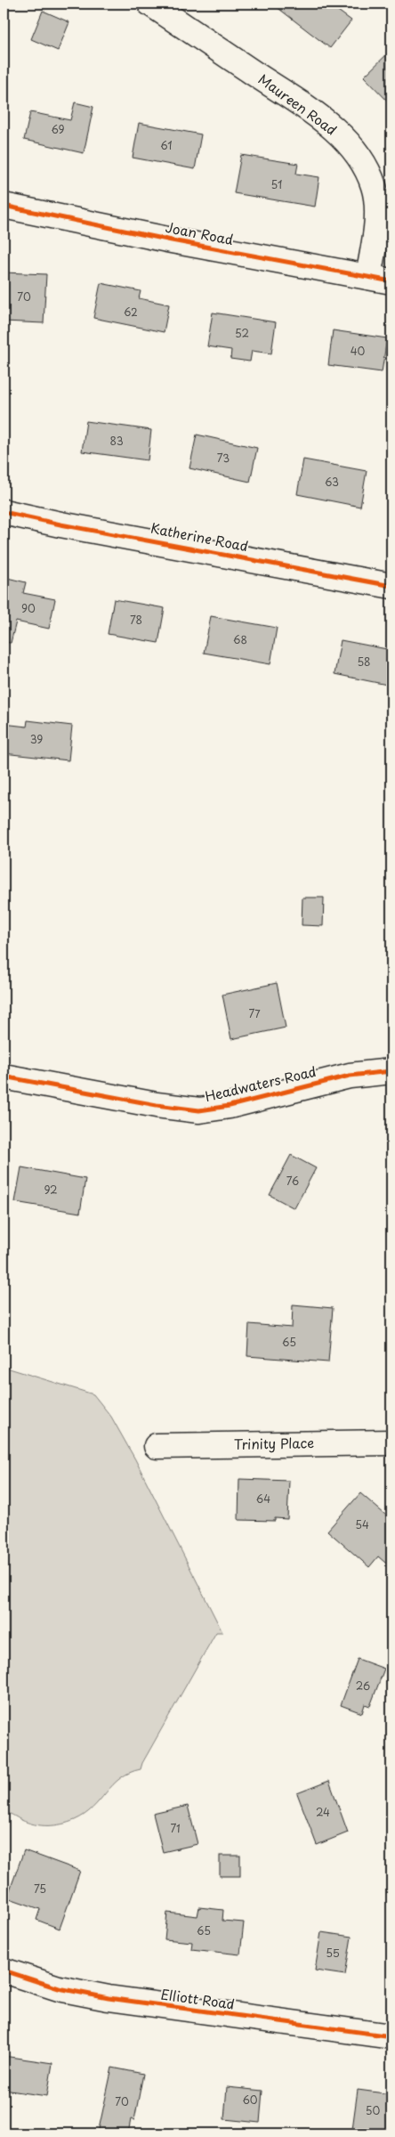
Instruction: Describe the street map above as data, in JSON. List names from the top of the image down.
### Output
{
  "streets": {
    "street": [
      "Maureen Road",
      "Joan Road",
      "Katherine Road",
      "Headwaters Road",
      "Trinity Place",
      "Elliott Road"
    ]
  },
  "crossings": [
    ["Maureen Road", "Joan Road"]
  ],
  "house_numbers": [
    "69",
    "61",
    "51",
    "70",
    "62",
    "52",
    "40",
    "83",
    "73",
    "63",
    "90",
    "78",
    "68",
    "58",
    "39",
    "77",
    "76",
    "92",
    "65",
    "64",
    "54",
    "26",
    "24",
    "71",
    "75",
    "65",
    "55",
    "60",
    "70",
    "50"
  ]
}
